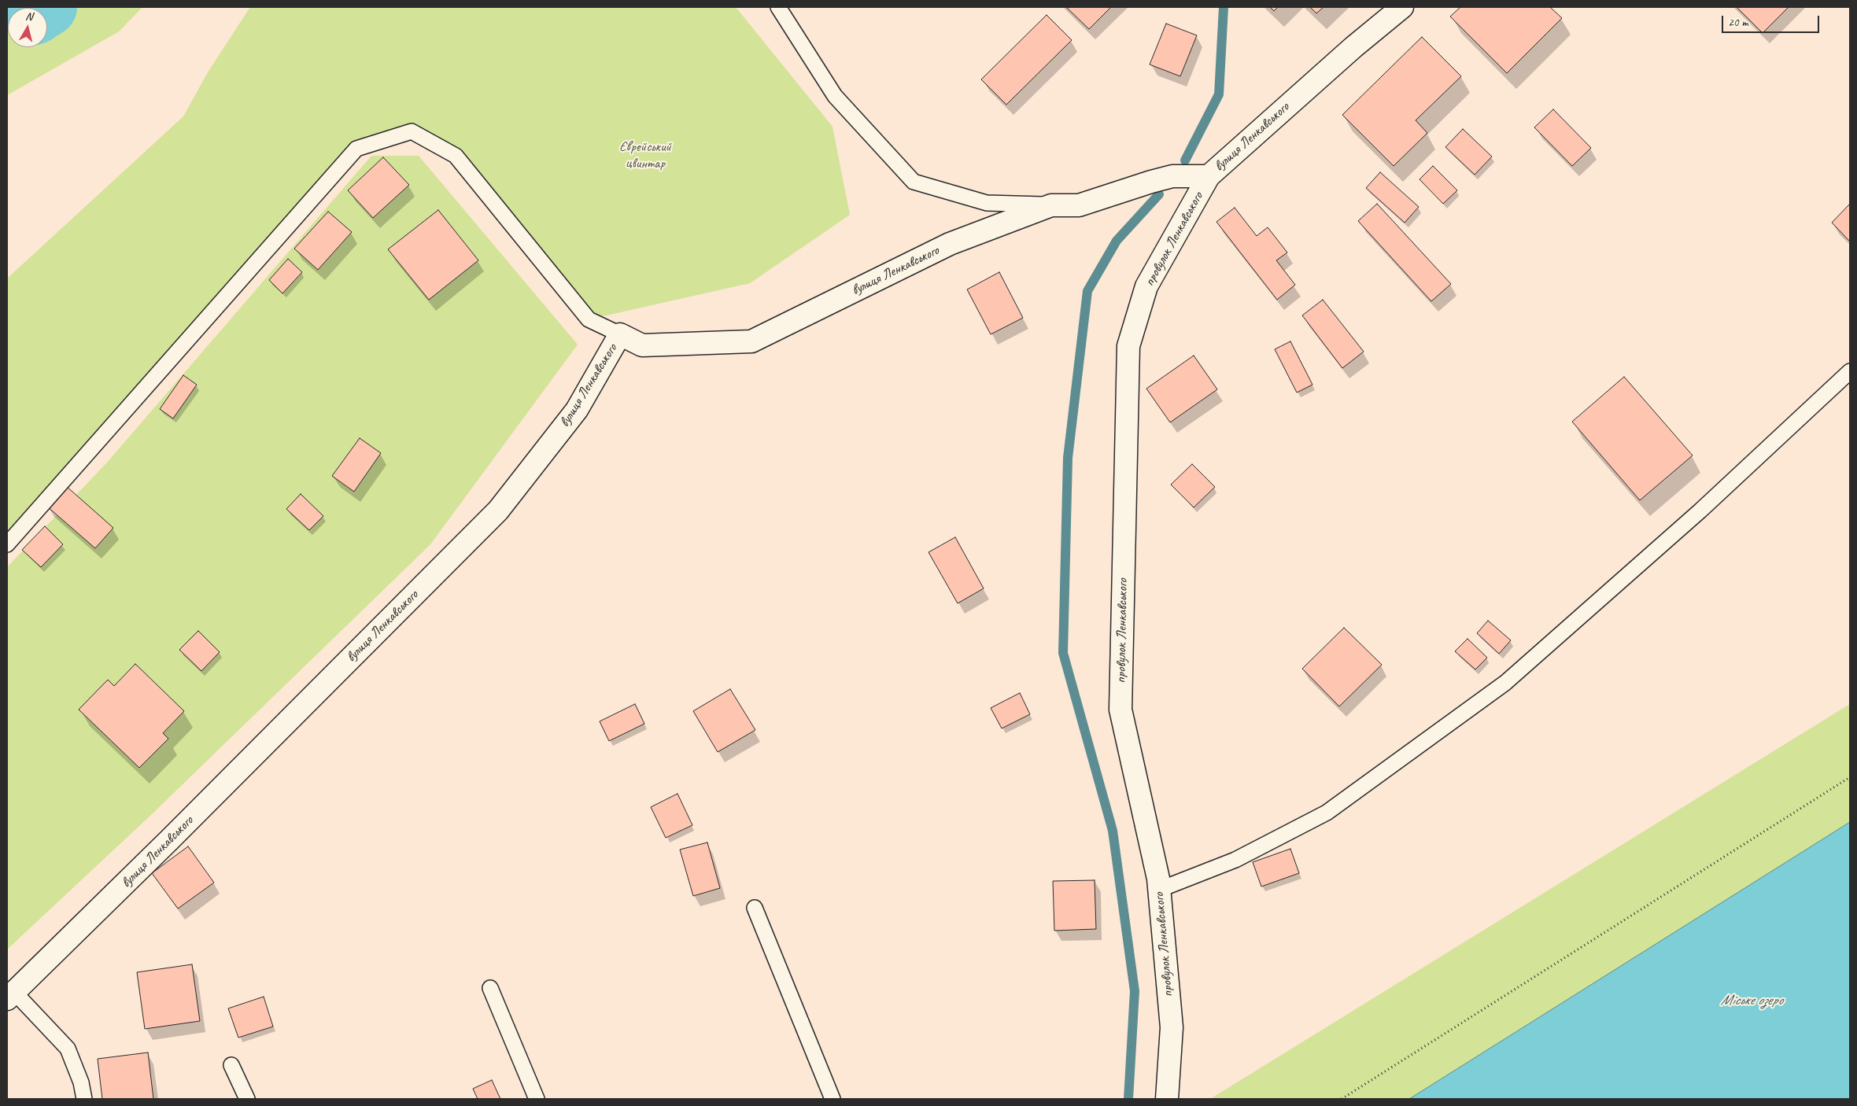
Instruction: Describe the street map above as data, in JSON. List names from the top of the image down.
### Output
{
  "streets": {
    "street": ["вулиця Ленкавського", "провулок Ленкавського"]
  },
  "crossings": [
    ["вулиця Ленкавського", "провулок Ленкавського"]
  ],
  "water": ["Міське озеро"],
  "parks": ["Єврейський цвинтар"],
  "scale_bar": "20 m",
  "north": "top"
}
